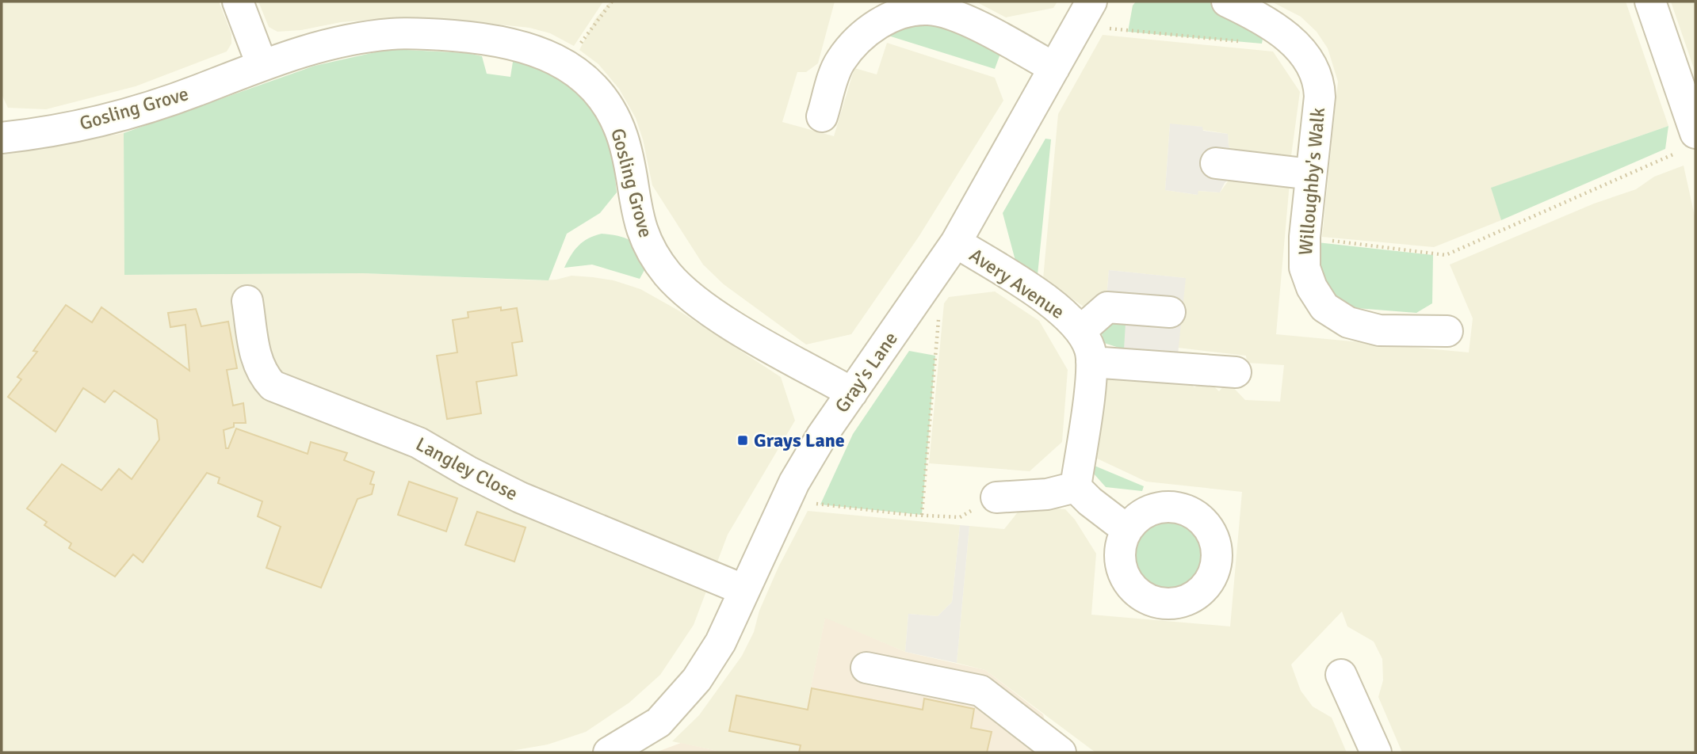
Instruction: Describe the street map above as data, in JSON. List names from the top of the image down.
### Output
{
  "streets": {
    "street": [
      "Gosling Grove",
      "Willoughby's Walk",
      "Avery Avenue",
      "Gray's Lane",
      "Langley Close"
    ]
  },
  "crossings": [
    ["Gosling Grove", "Gray's Lane"],
    ["Avery Avenue", "Gray's Lane"],
    ["Gray's Lane", "Langley Close"]
  ],
  "places": {
    "transit": ["Grays Lane"]
  }
}
